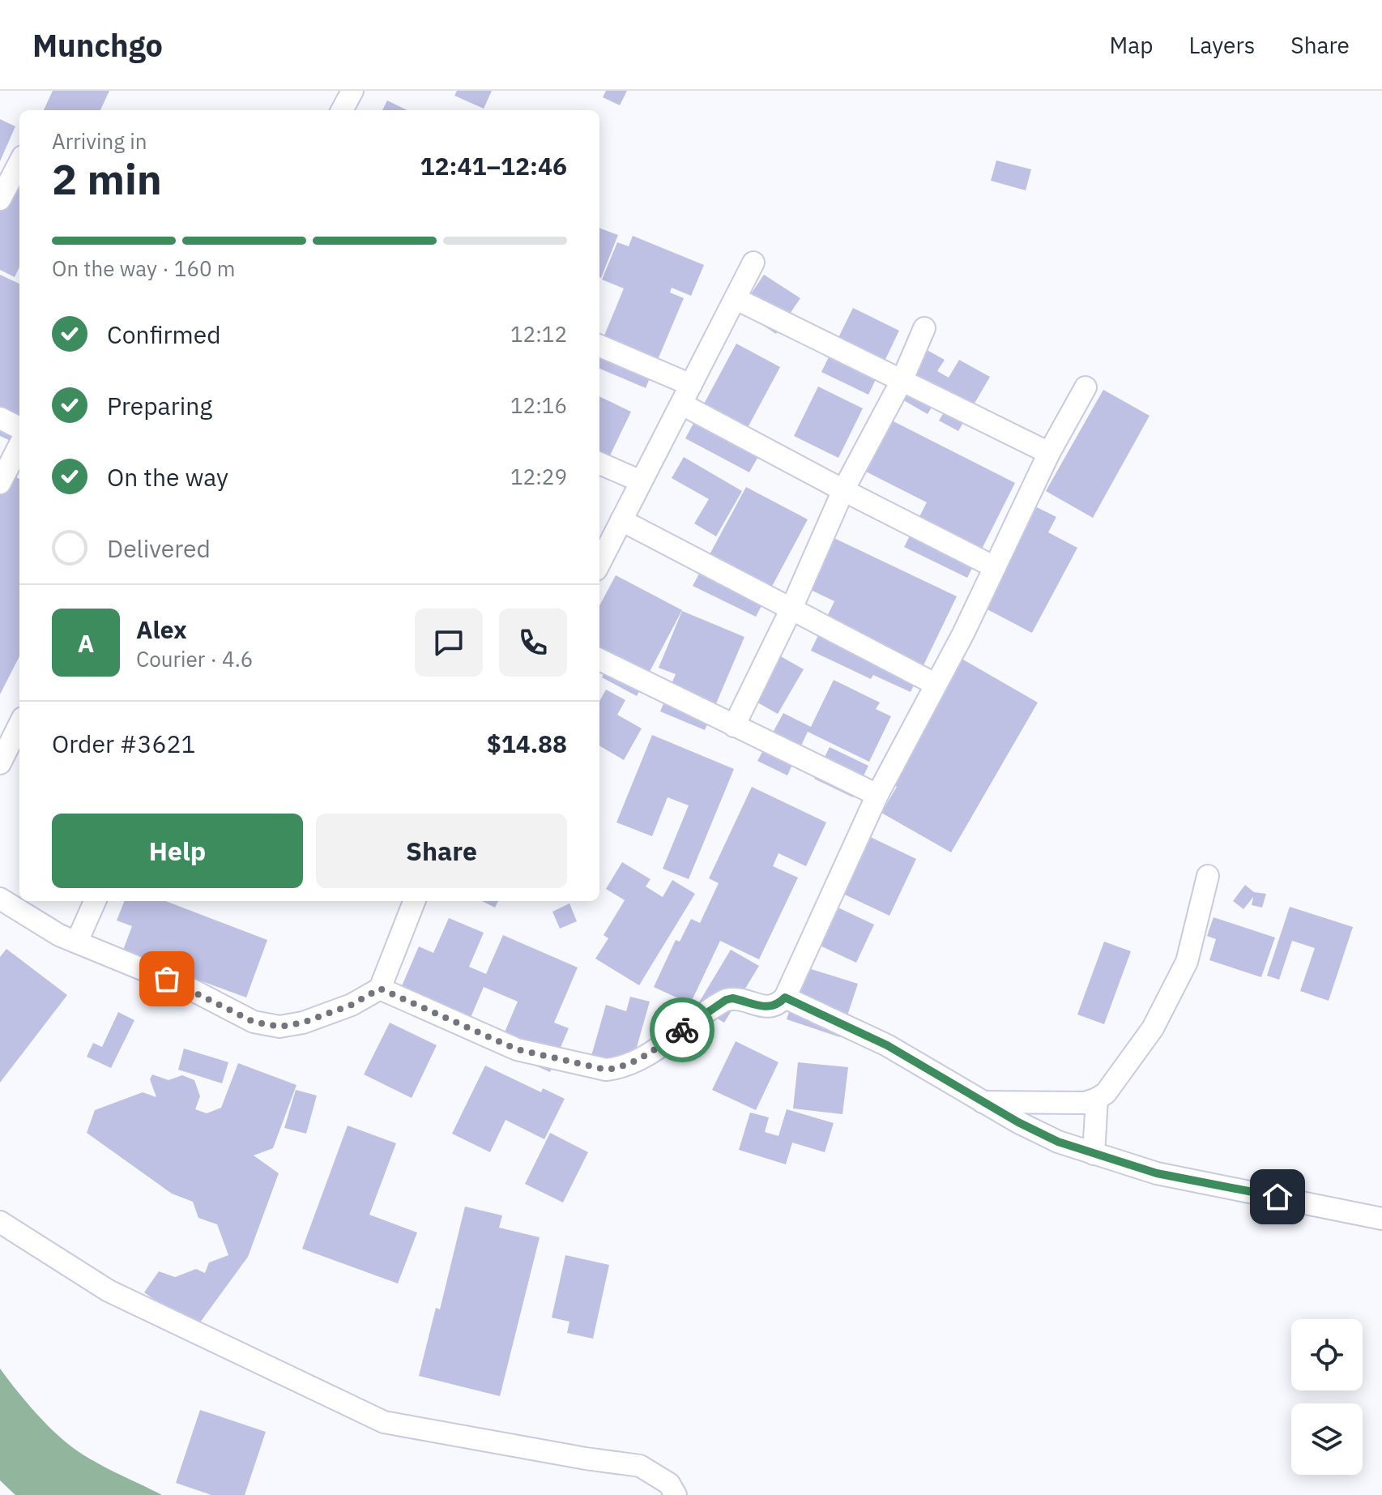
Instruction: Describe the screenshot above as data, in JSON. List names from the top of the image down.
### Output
{
  "page": {
    "header": "Munchgo",
    "nav": ["Map", "Layers", "Share"],
    "heading": ["2 min", "Arriving in", "12:41–12:46"],
    "panel": [
      "Alex",
      "Courier · 4.6",
      "Order #3621",
      "$14.88"
    ],
    "bar": "On the way · 160 m",
    "list": [
      ["Confirmed", "12:12"],
      ["Preparing", "12:16"],
      ["On the way", "12:29"],
      "Delivered"
    ],
    "round": "A",
    "buttons": ["Help", "Share"]
  }
}
